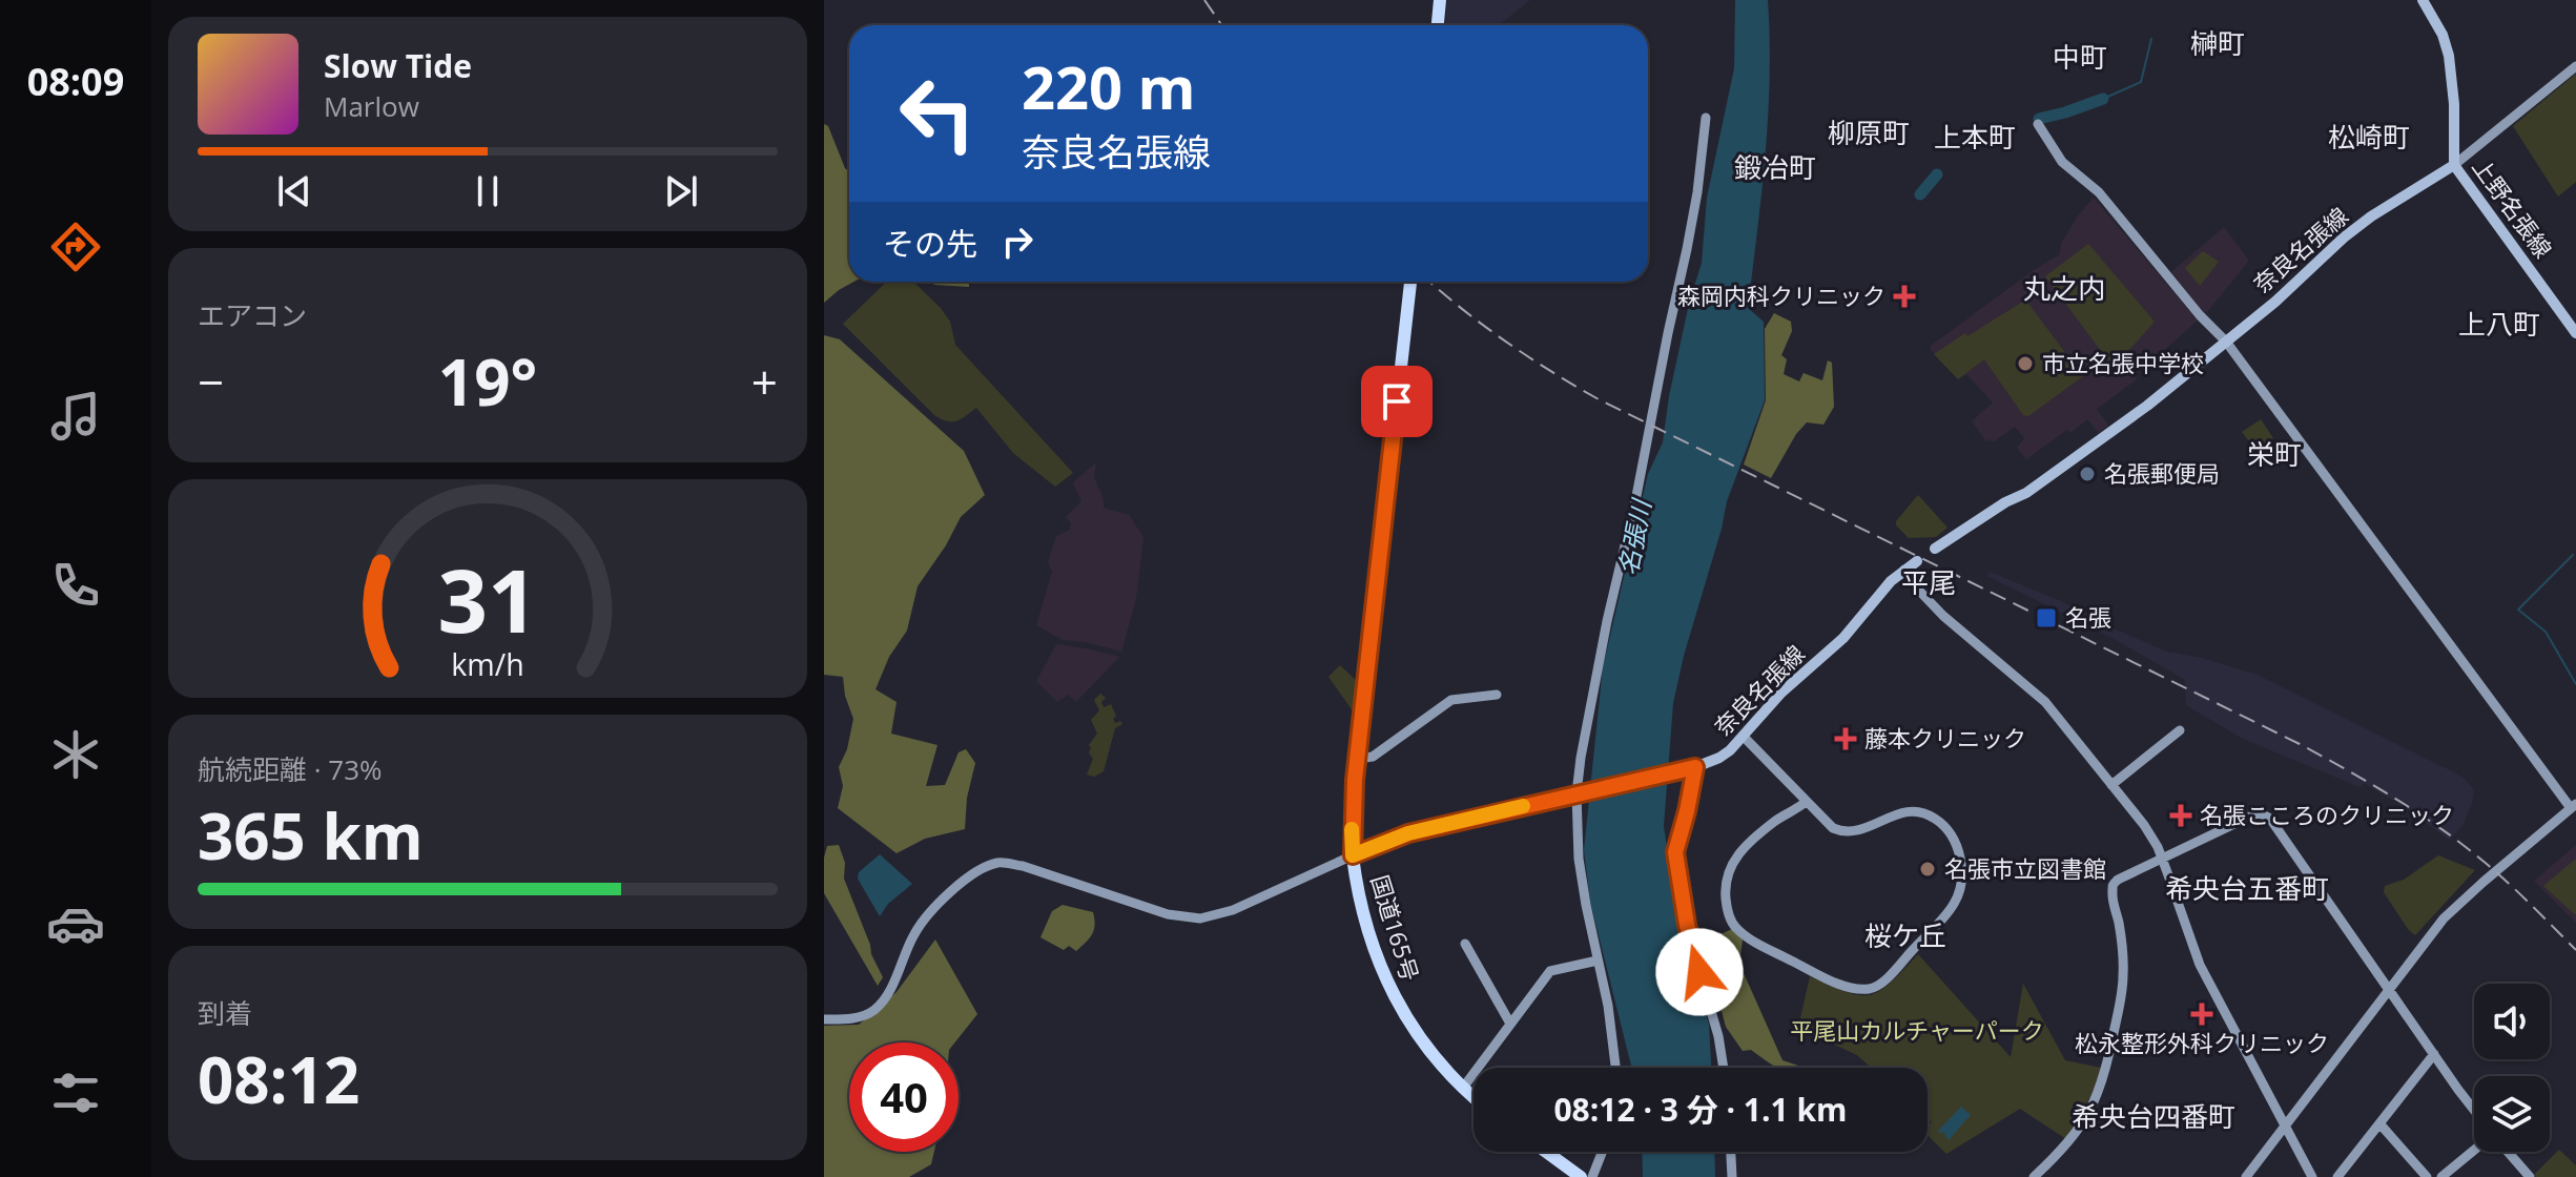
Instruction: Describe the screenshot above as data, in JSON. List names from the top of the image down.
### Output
{
  "streets": {
    "highway": ["国道165号"],
    "main road": ["上野名張線", "奈良名張線"]
  },
  "crossings": [
    ["上野名張線", "奈良名張線"],
    ["奈良名張線", "国道165号"]
  ],
  "districts": [
    "榊町",
    "中町",
    "柳原町",
    "上本町",
    "松崎町",
    "鍛冶町",
    "丸之内",
    "上八町",
    "栄町",
    "平尾",
    "希央台五番町",
    "桜ケ丘",
    "希央台四番町"
  ],
  "water": ["名張川"],
  "parks": ["平尾山カルチャーパーク"],
  "places": {
    "health": [
      "森岡内科クリニック",
      "藤本クリニック",
      "名張こころのクリニック",
      "松永整形外科クリニック"
    ],
    "other": ["市立名張中学校", "名張郵便局", "名張市立図書館"],
    "transit": ["名張"]
  },
  "page": {
    "tabs": "08:09",
    "turn": ["220 m", "奈良名張線"],
    "song": ["Slow Tide", "Marlow"],
    "then": "その先",
    "tile": [
      "エアコン",
      ["航続距離 · 73%", "365 km"],
      ["到着", "08:12"]
    ],
    "heat": ["−", "19°", "+"],
    "limit": "40",
    "trip": "08:12 · 3 分 · 1.1 km",
    "gauge": ["31", "km/h"]
  }
}
